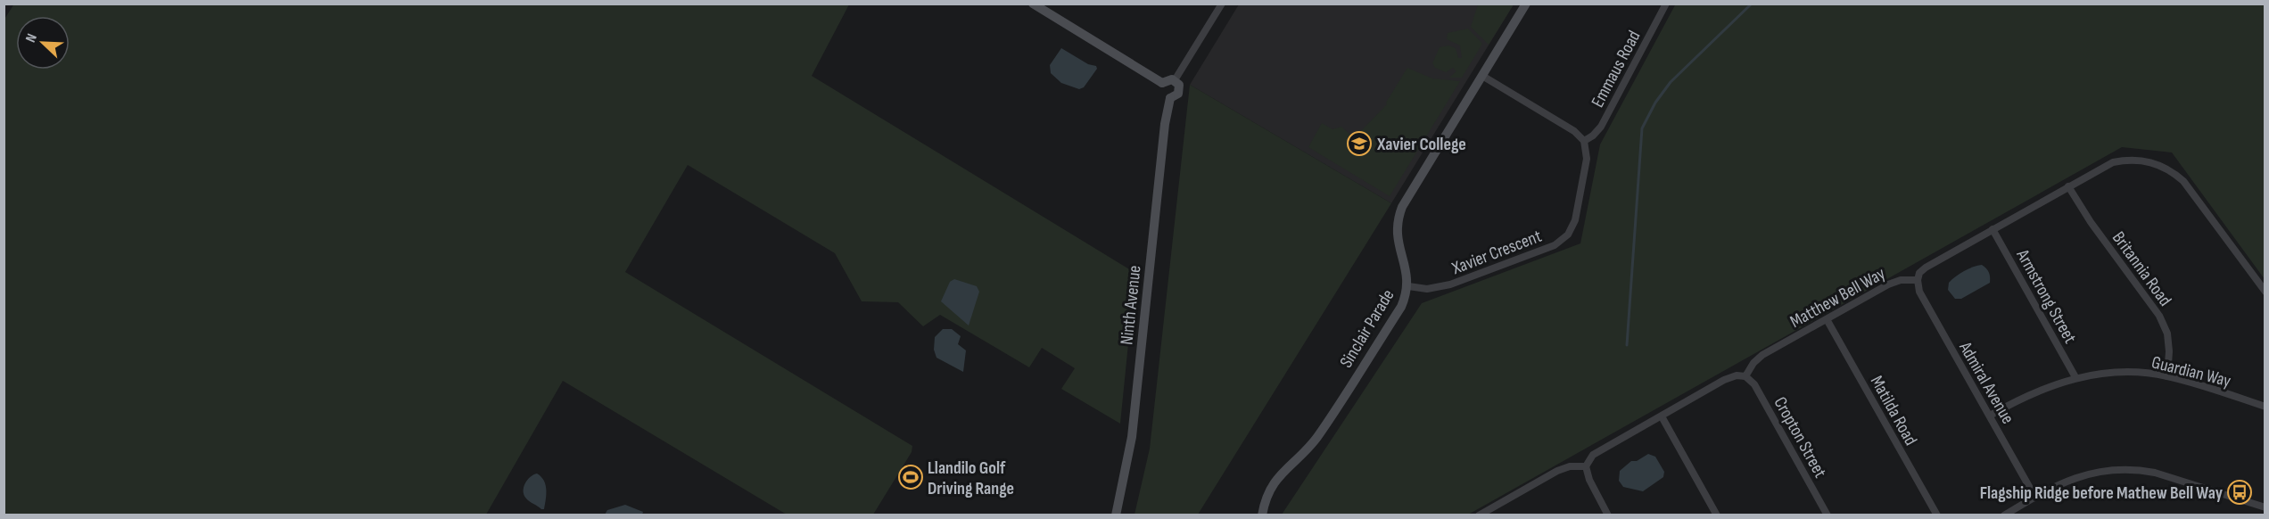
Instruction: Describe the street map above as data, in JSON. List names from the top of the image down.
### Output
{
  "streets": {
    "main road": ["Ninth Avenue", "Sinclair Parade"],
    "street": [
      "Emmaus Road",
      "Xavier Crescent",
      "Britannia Road",
      "Armstrong Street",
      "Matthew Bell Way",
      "Guardian Way",
      "Admiral Avenue",
      "Matilda Road",
      "Cropton Street"
    ]
  },
  "crossings": [
    ["Emmaus Road", "Xavier Crescent"],
    ["Xavier Crescent", "Sinclair Parade"],
    ["Britannia Road", "Guardian Way"],
    ["Armstrong Street", "Guardian Way"],
    ["Matthew Bell Way", "Admiral Avenue"],
    ["Matthew Bell Way", "Matilda Road"],
    ["Matthew Bell Way", "Cropton Street"],
    ["Guardian Way", "Admiral Avenue"]
  ],
  "places": {
    "school or university": ["Xavier College"],
    "sports": ["Llandilo Golf Driving Range"],
    "bus stop": ["Flagship Ridge before Mathew Bell Way"]
  },
  "north": "top left"
}
